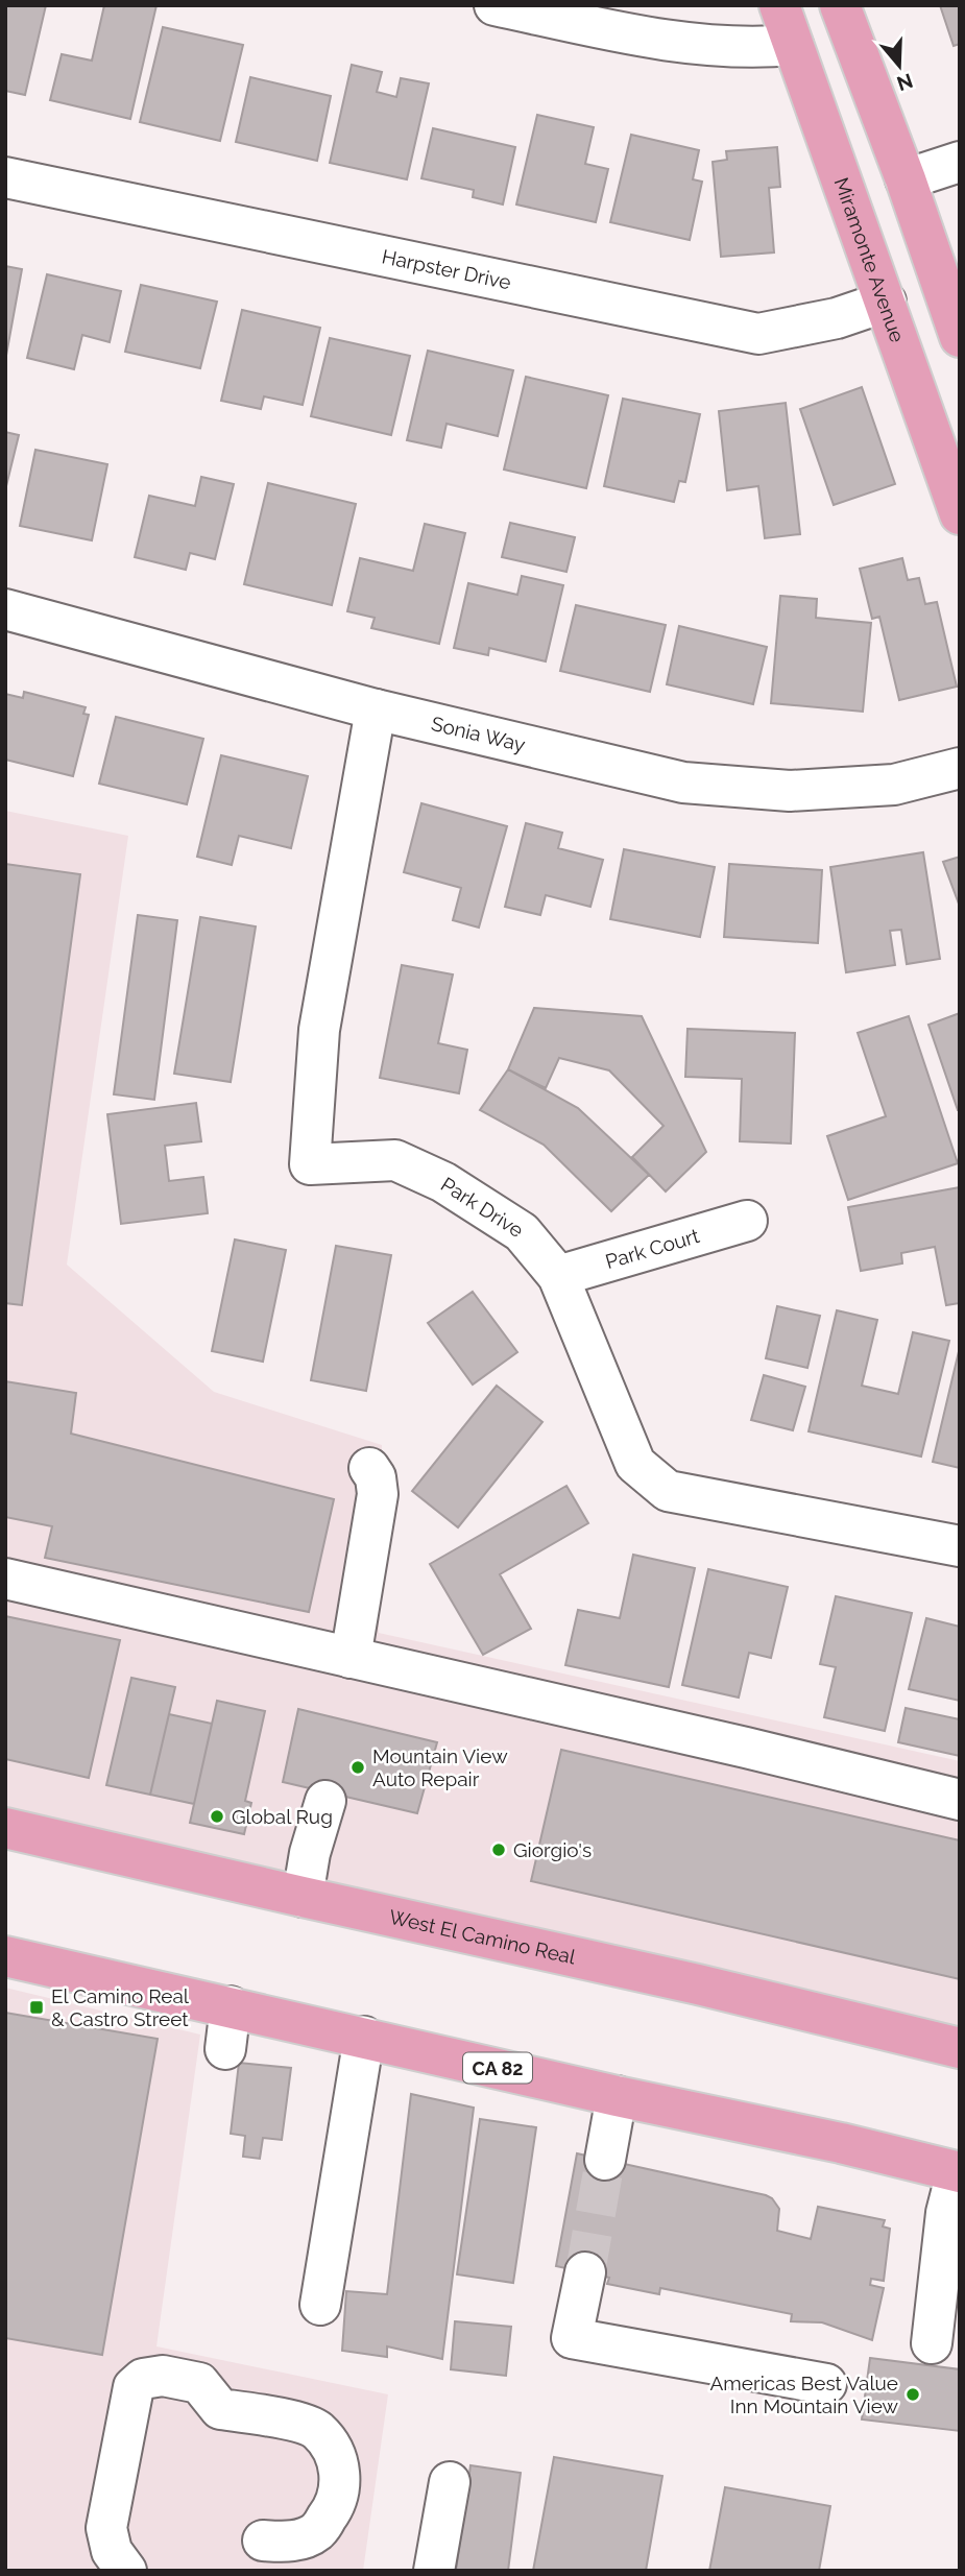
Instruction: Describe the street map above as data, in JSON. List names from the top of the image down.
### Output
{
  "streets": {
    "main road": ["Miramonte Avenue", "West El Camino Real", "CA 82"],
    "street": [
      "Harpster Drive",
      "Sonia Way",
      "Park Drive",
      "Park Court"
    ]
  },
  "crossings": [
    ["Miramonte Avenue", "Harpster Drive"],
    ["Sonia Way", "Park Drive"],
    ["Park Drive", "Park Court"]
  ],
  "places": {
    "other": [
      "Mountain View Auto Repair",
      "Global Rug",
      "Giorgio's",
      "Americas Best Value Inn Mountain View"
    ],
    "transit": ["El Camino Real & Castro Street"]
  },
  "north": "bottom"
}
